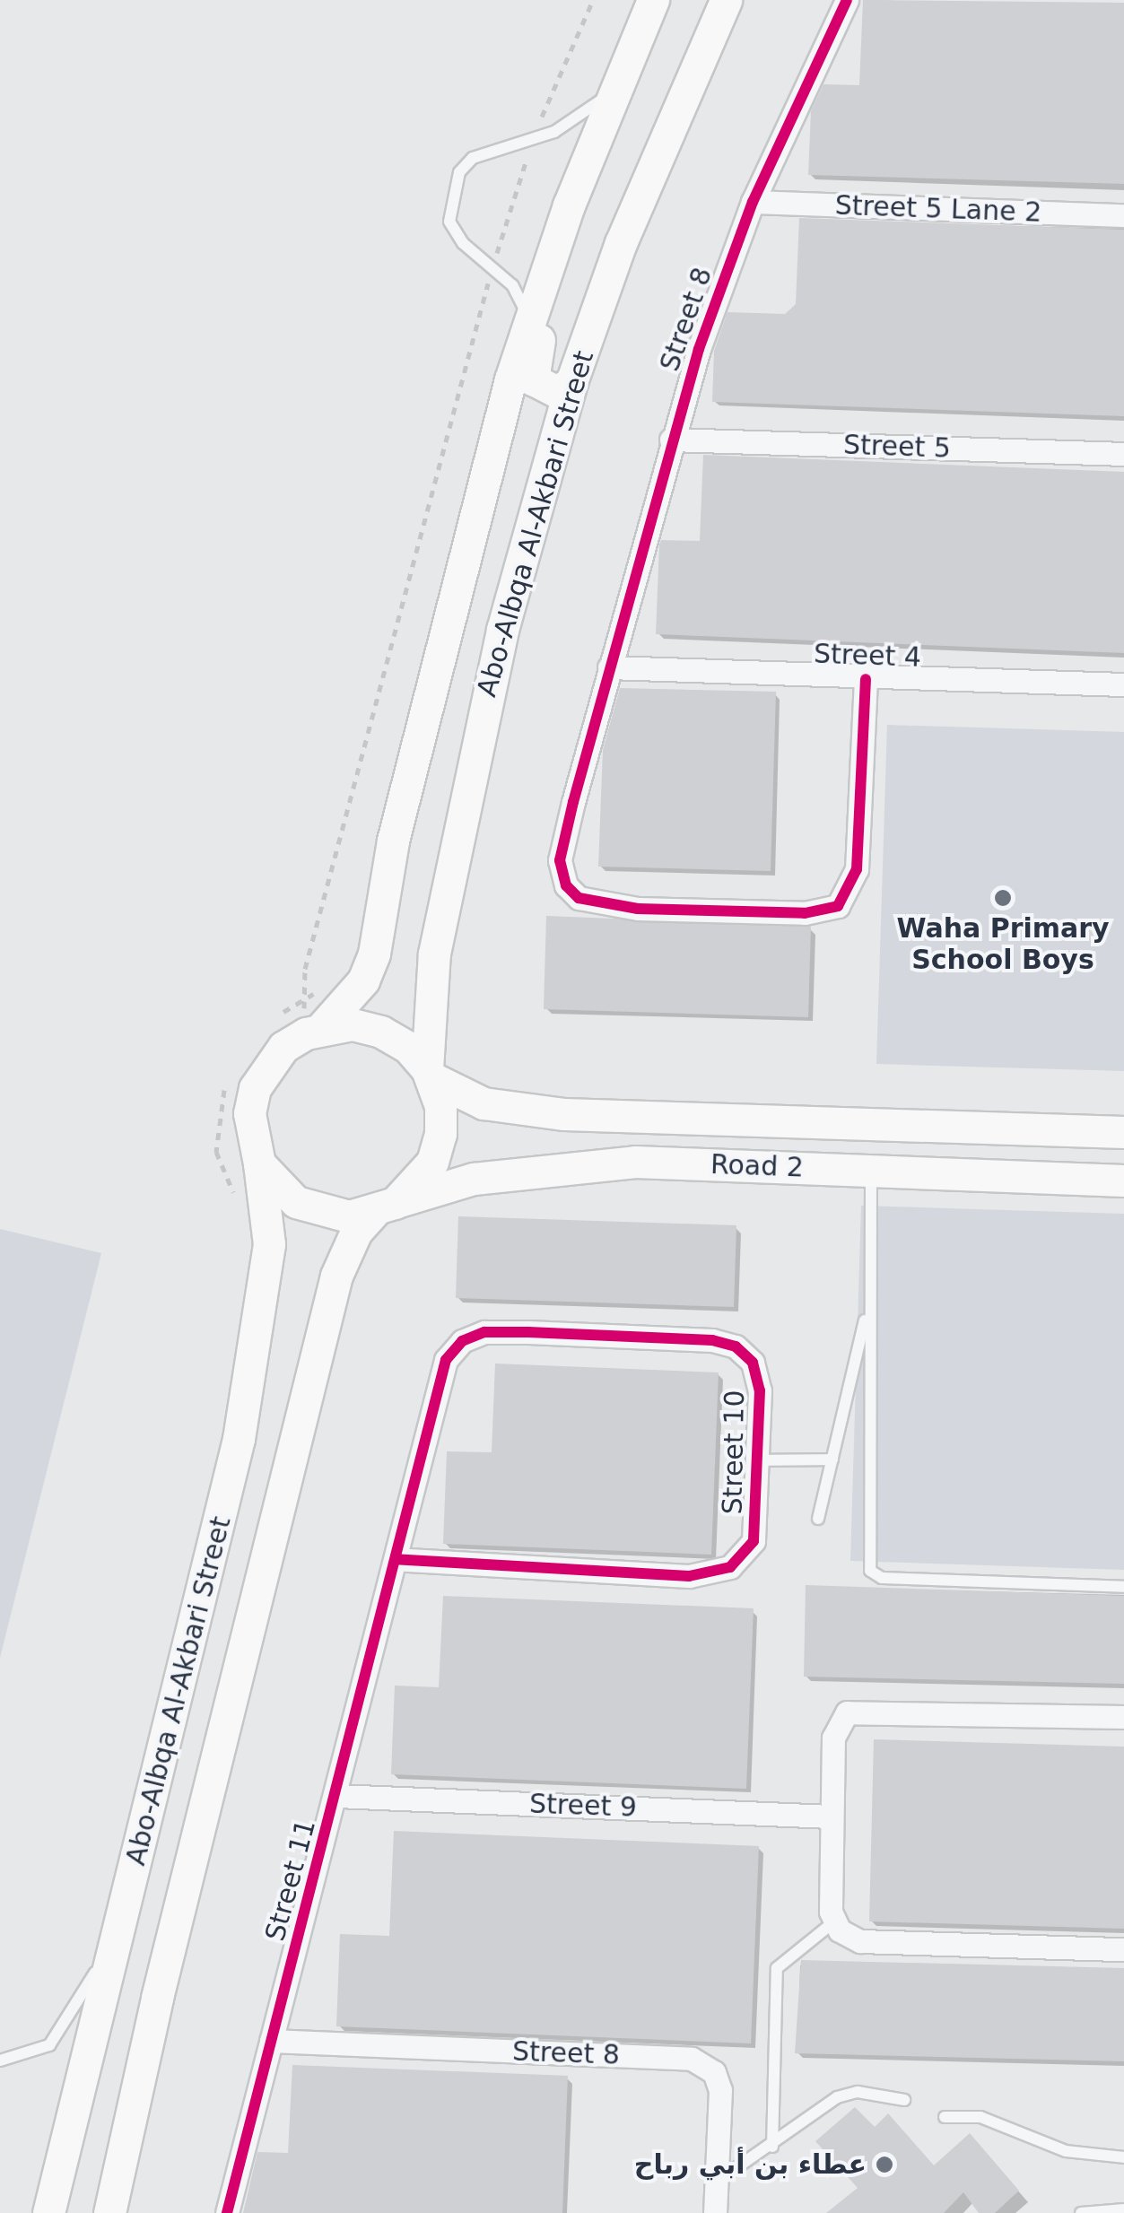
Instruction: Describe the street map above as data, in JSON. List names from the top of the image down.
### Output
{
  "streets": {
    "main road": ["Abo-Albqa Al-Akbari Street", "Road 2"],
    "street": [
      "Street 5 Lane 2",
      "Street 8",
      "Street 5",
      "Street 4",
      "Street 10",
      "Street 9",
      "Street 11"
    ]
  },
  "crossings": [
    ["Street 5 Lane 2", "Street 8"],
    ["Street 8", "Street 5"],
    ["Street 8", "Street 4"],
    ["Street 8", "Street 11"],
    ["Abo-Albqa Al-Akbari Street", "Road 2"],
    ["Street 10", "Street 11"],
    ["Street 9", "Street 11"]
  ],
  "places": ["Waha Primary School Boys", "عطاء بن أبي رباح"]
}
